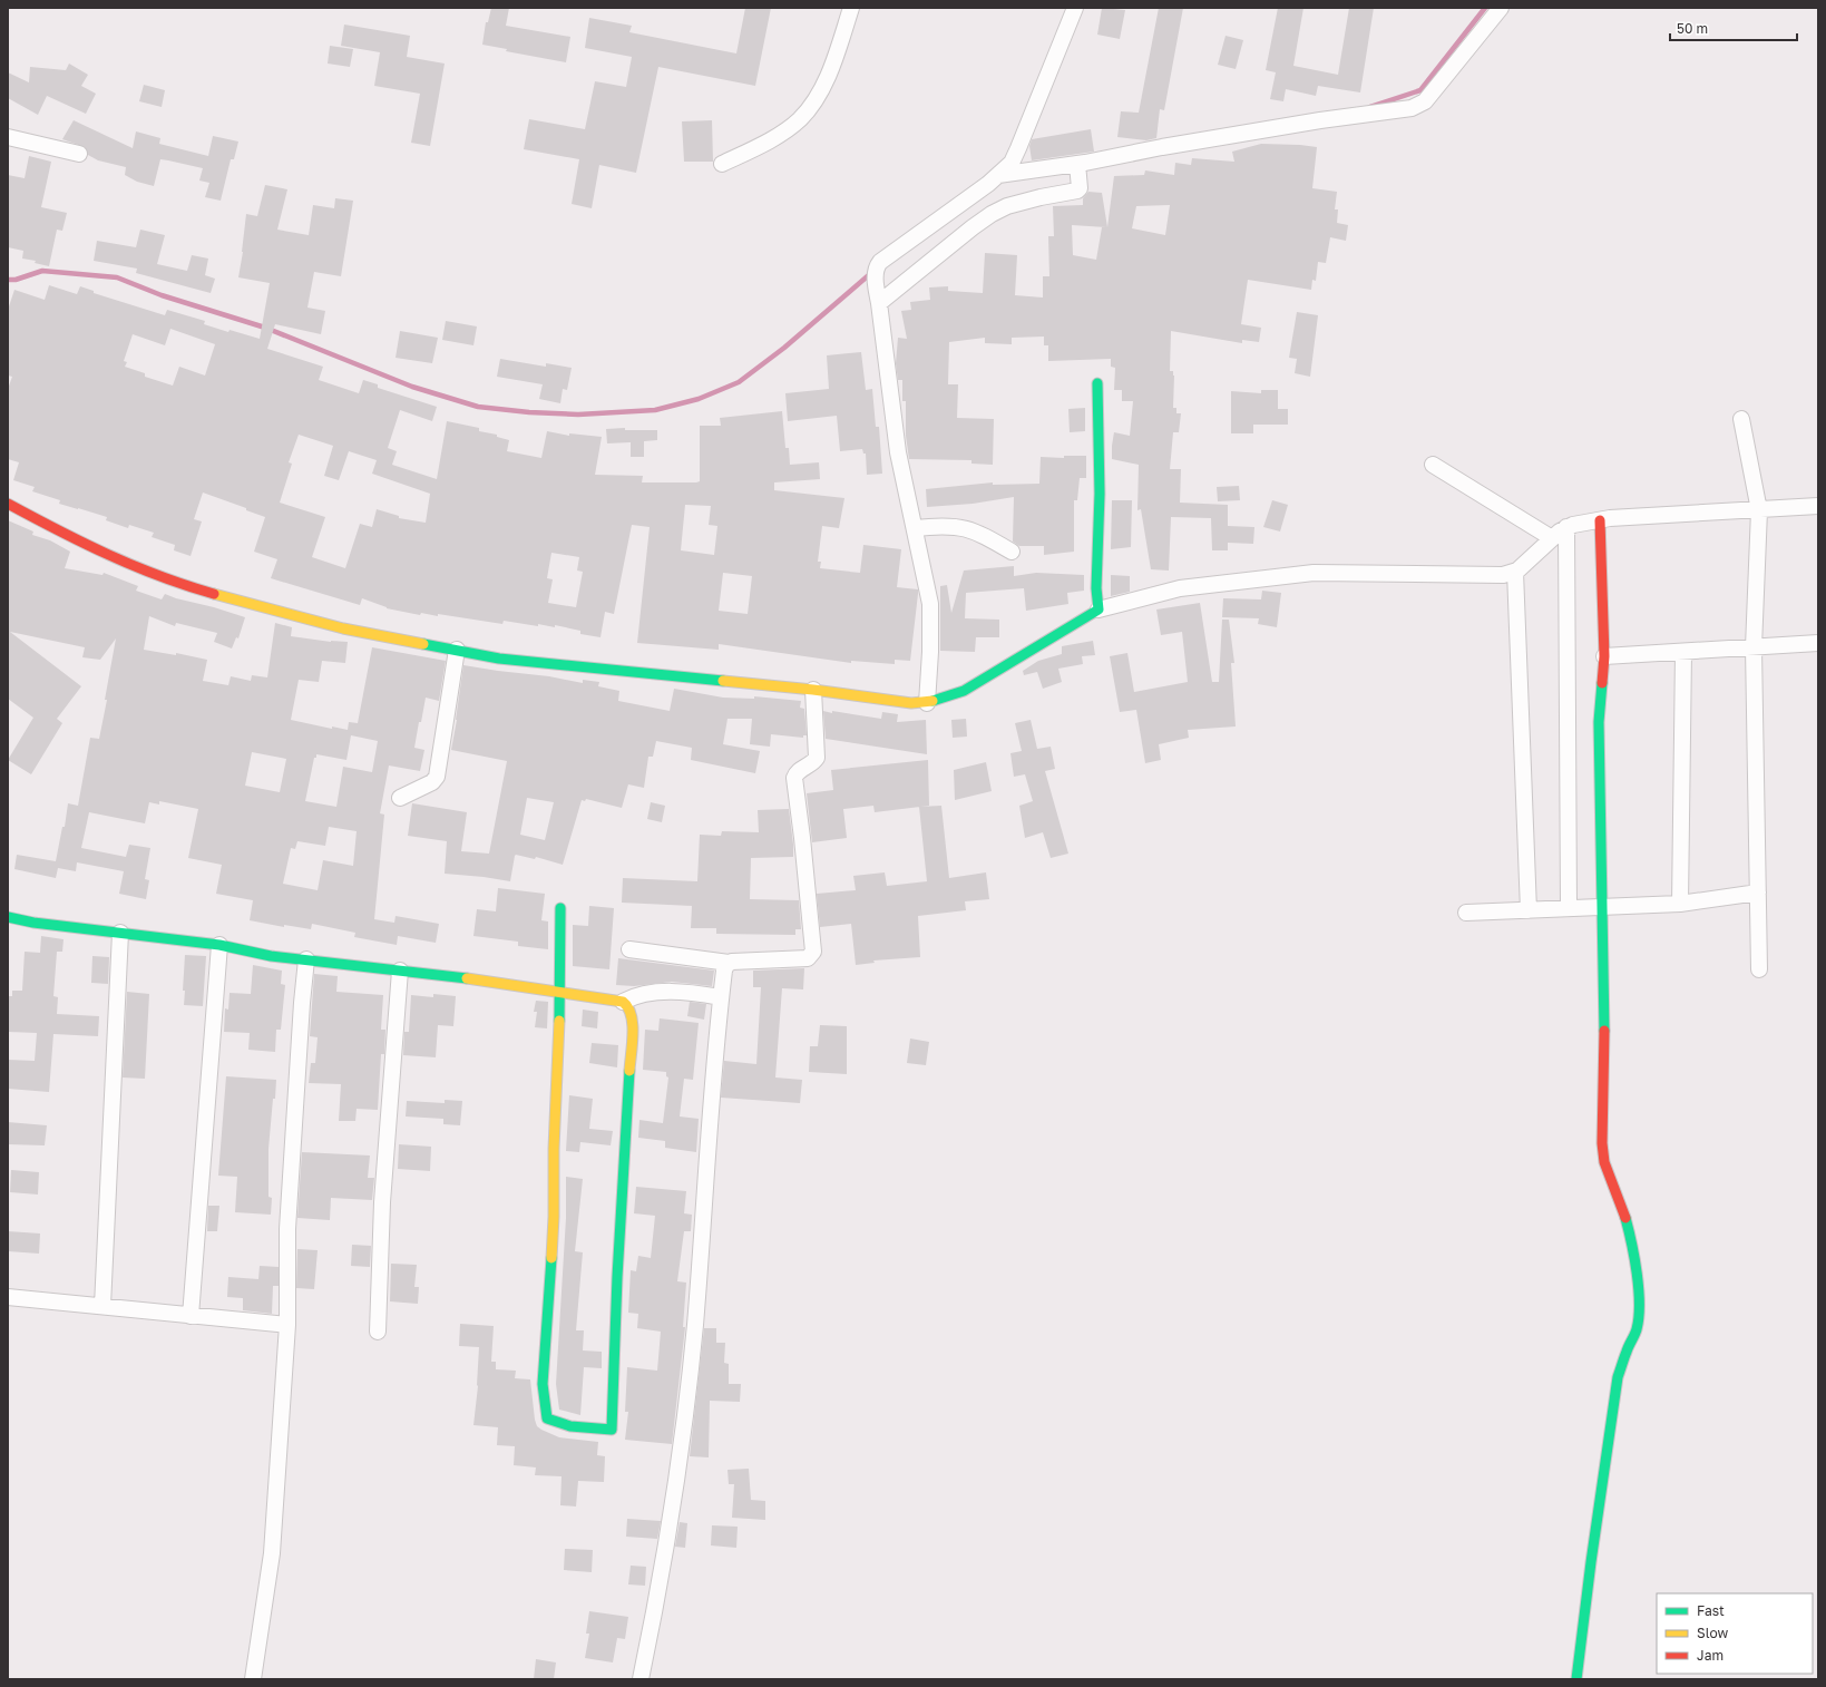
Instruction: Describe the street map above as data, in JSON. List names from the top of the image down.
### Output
{
  "legend": ["Fast", "Slow", "Jam"],
  "scale_bar": "50 m"
}
